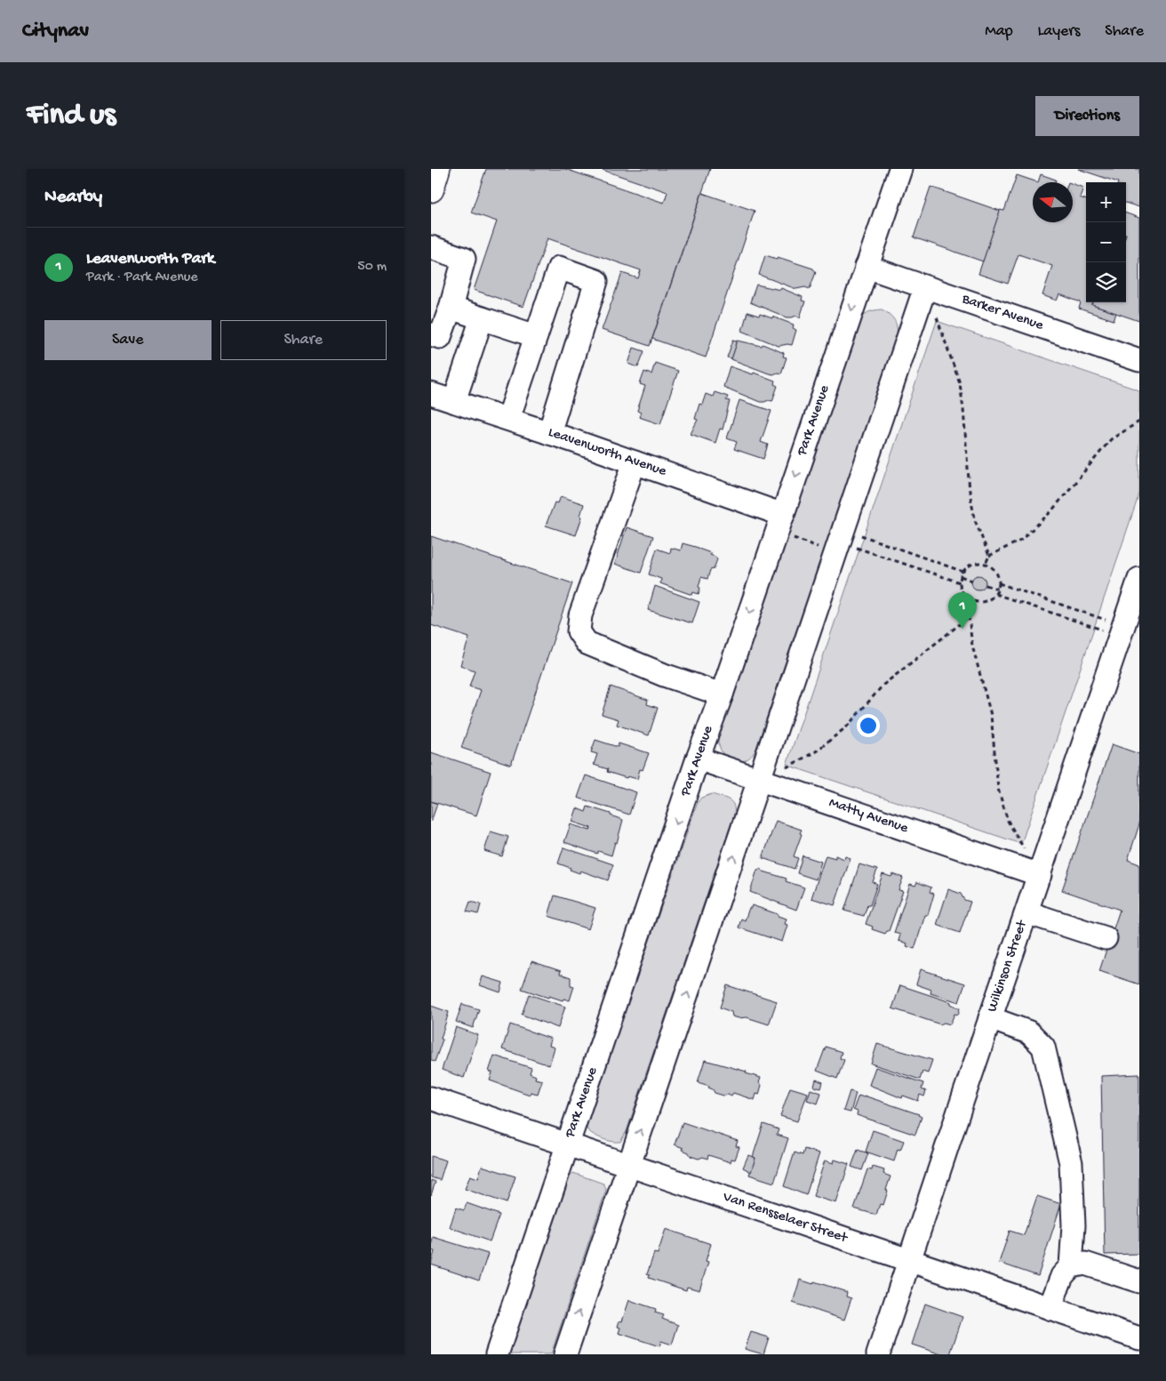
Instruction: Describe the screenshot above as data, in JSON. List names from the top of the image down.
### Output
{
  "streets": {
    "street": [
      "Barker Avenue",
      "Park Avenue",
      "Leavenworth Avenue",
      "Matty Avenue",
      "Wilkinson Street",
      "Van Rensselaer Street"
    ]
  },
  "crossings": [
    ["Barker Avenue", "Park Avenue"],
    ["Park Avenue", "Leavenworth Avenue"],
    ["Park Avenue", "Matty Avenue"],
    ["Park Avenue", "Van Rensselaer Street"],
    ["Matty Avenue", "Wilkinson Street"],
    ["Wilkinson Street", "Van Rensselaer Street"]
  ],
  "north": "left",
  "page": {
    "header": "Citynav",
    "nav": ["Map", "Layers", "Share"],
    "buttons": [
      "Directions",
      ["Save", "Share"]
    ],
    "title": "Find us",
    "heading": "Nearby",
    "map_buttons": ["+", "−"],
    "list": [
      {
        "mark": "1",
        "name": "Leavenworth Park",
        "note": "Park · Park Avenue",
        "value": "50 m"
      }
    ],
    "pins": "1"
  }
}
